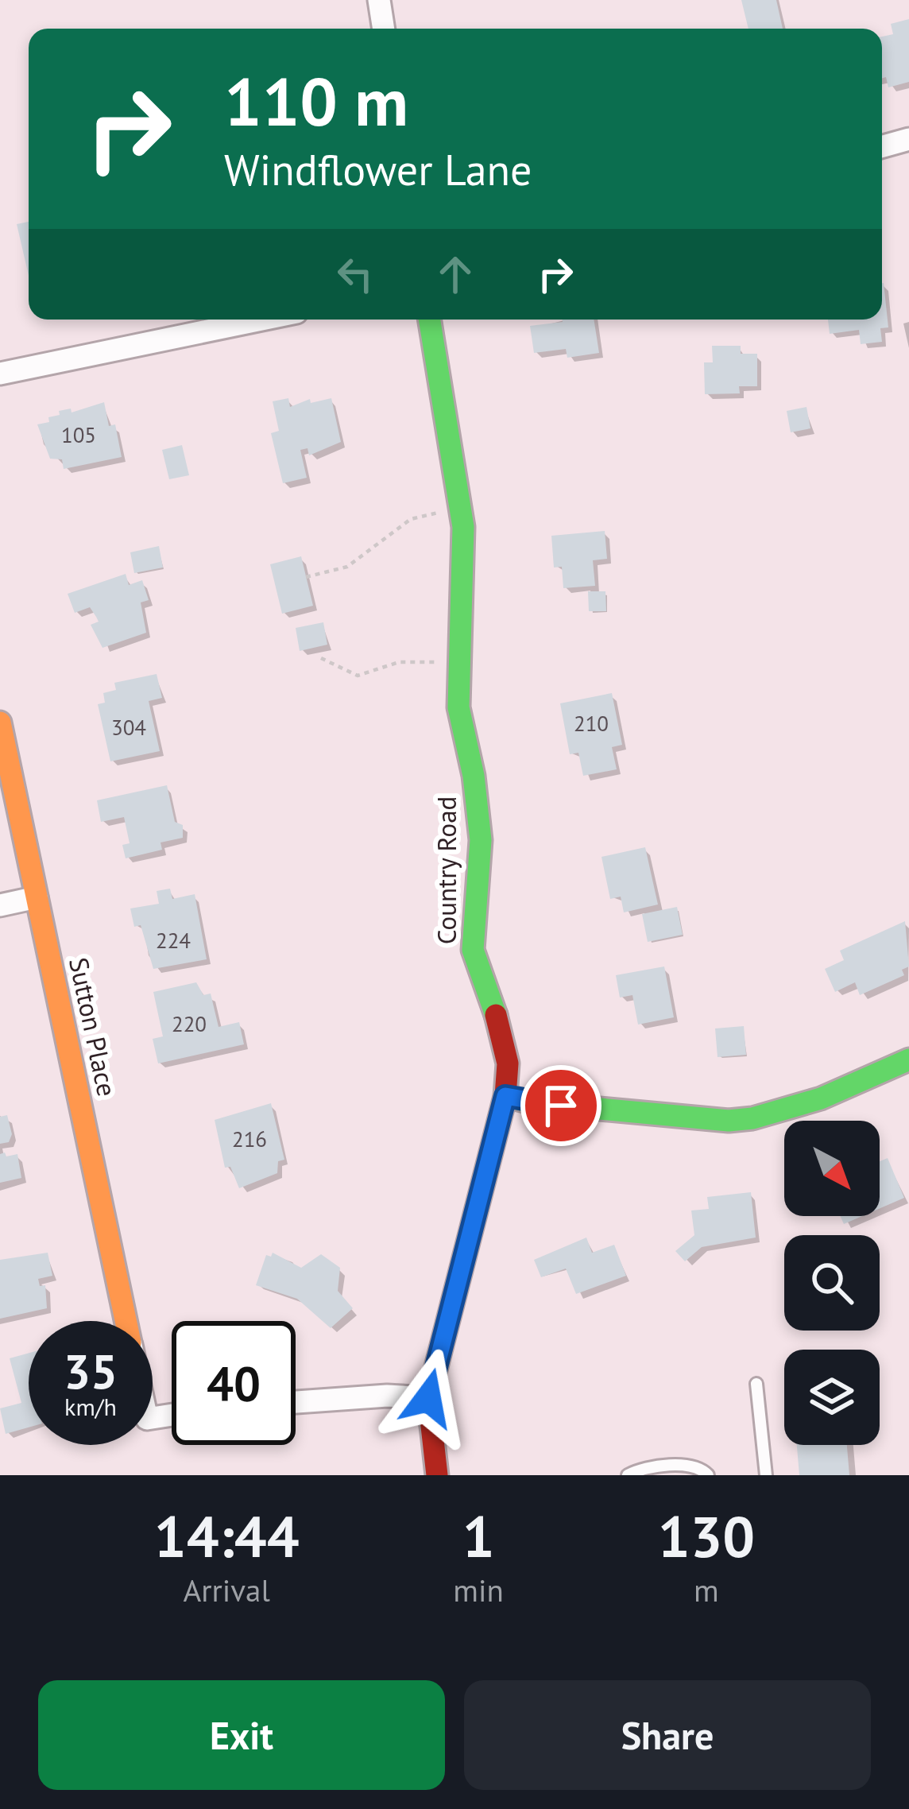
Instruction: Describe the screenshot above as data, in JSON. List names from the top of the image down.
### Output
{
  "streets": {
    "street": ["Country Road", "Sutton Place"]
  },
  "house_numbers": [
    "105",
    "210",
    "304",
    "224",
    "220",
    "216"
  ],
  "north": "bottom right",
  "page": {
    "turn": ["110 m", "Windflower Lane"],
    "speed": "35 km/h",
    "limit": "40",
    "eta": [
      "14:44",
      "Arrival",
      "1",
      "min",
      "130",
      "m"
    ],
    "buttons": ["Exit", "Share"]
  }
}
